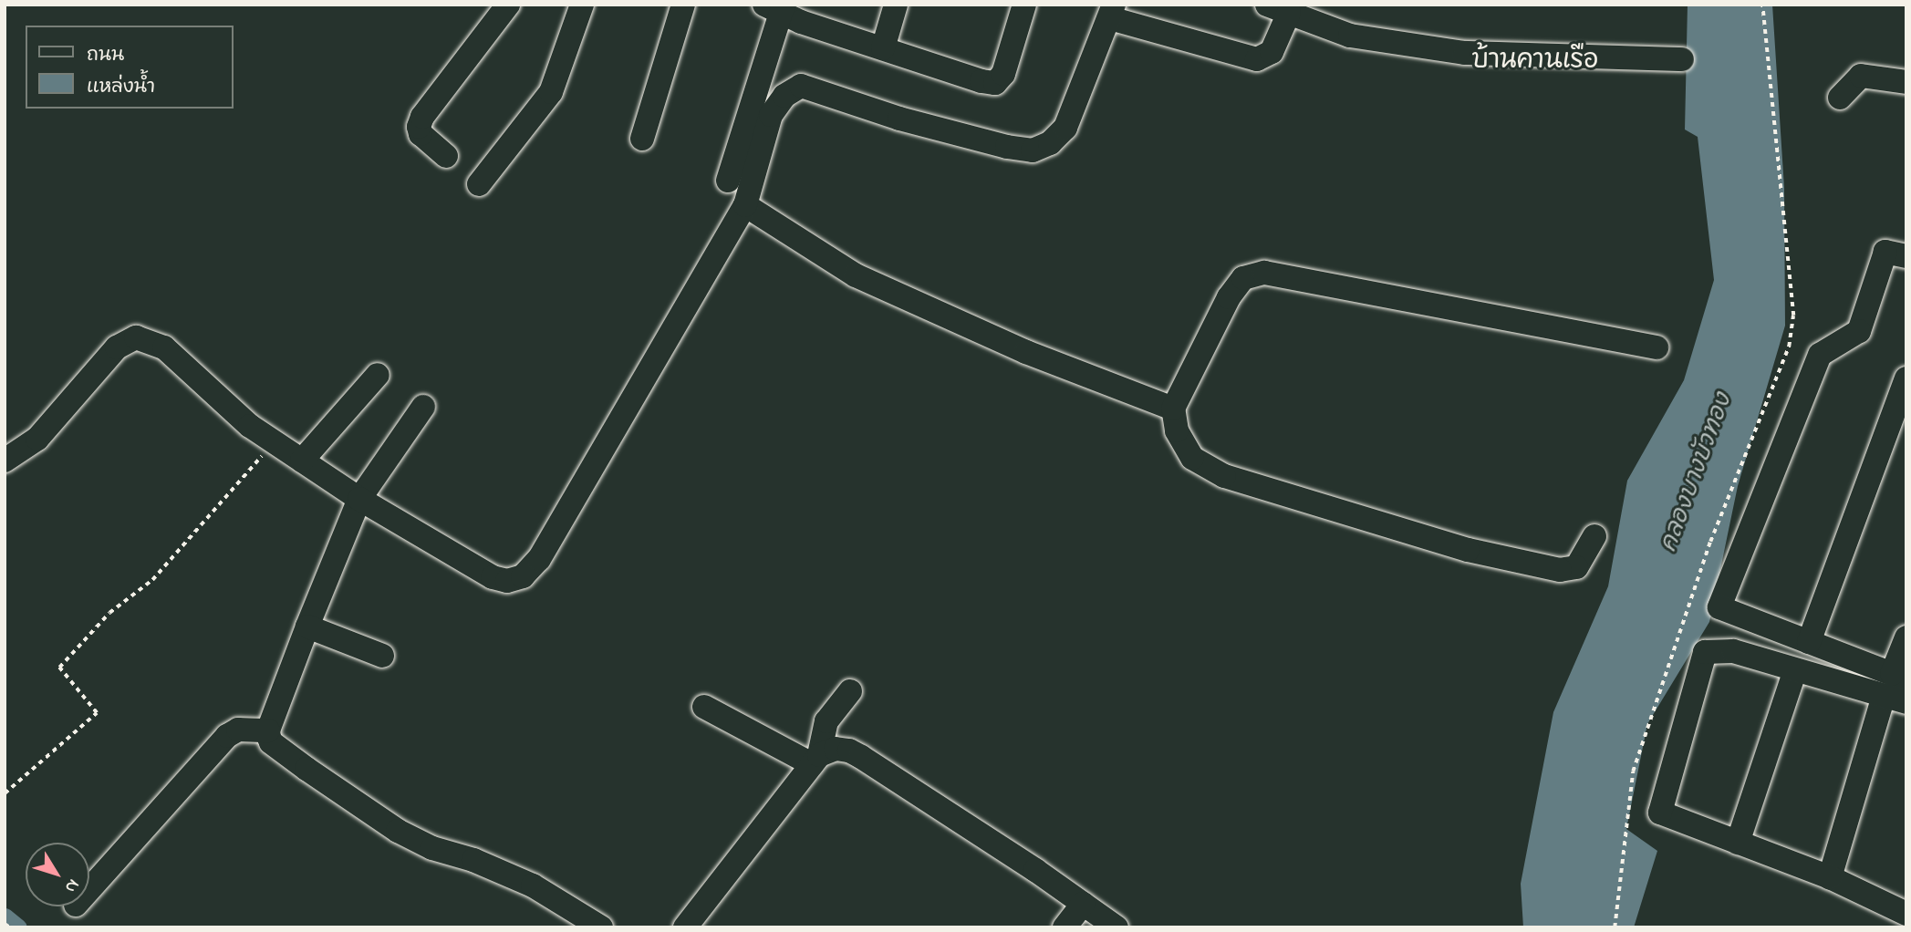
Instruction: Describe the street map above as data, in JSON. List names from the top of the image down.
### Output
{
  "districts": ["บ้านคานเรือ"],
  "water": ["คลองบางบัวทอง"],
  "legend": ["ถนน", "แหล่งน้ำ"],
  "north": "bottom right"
}
